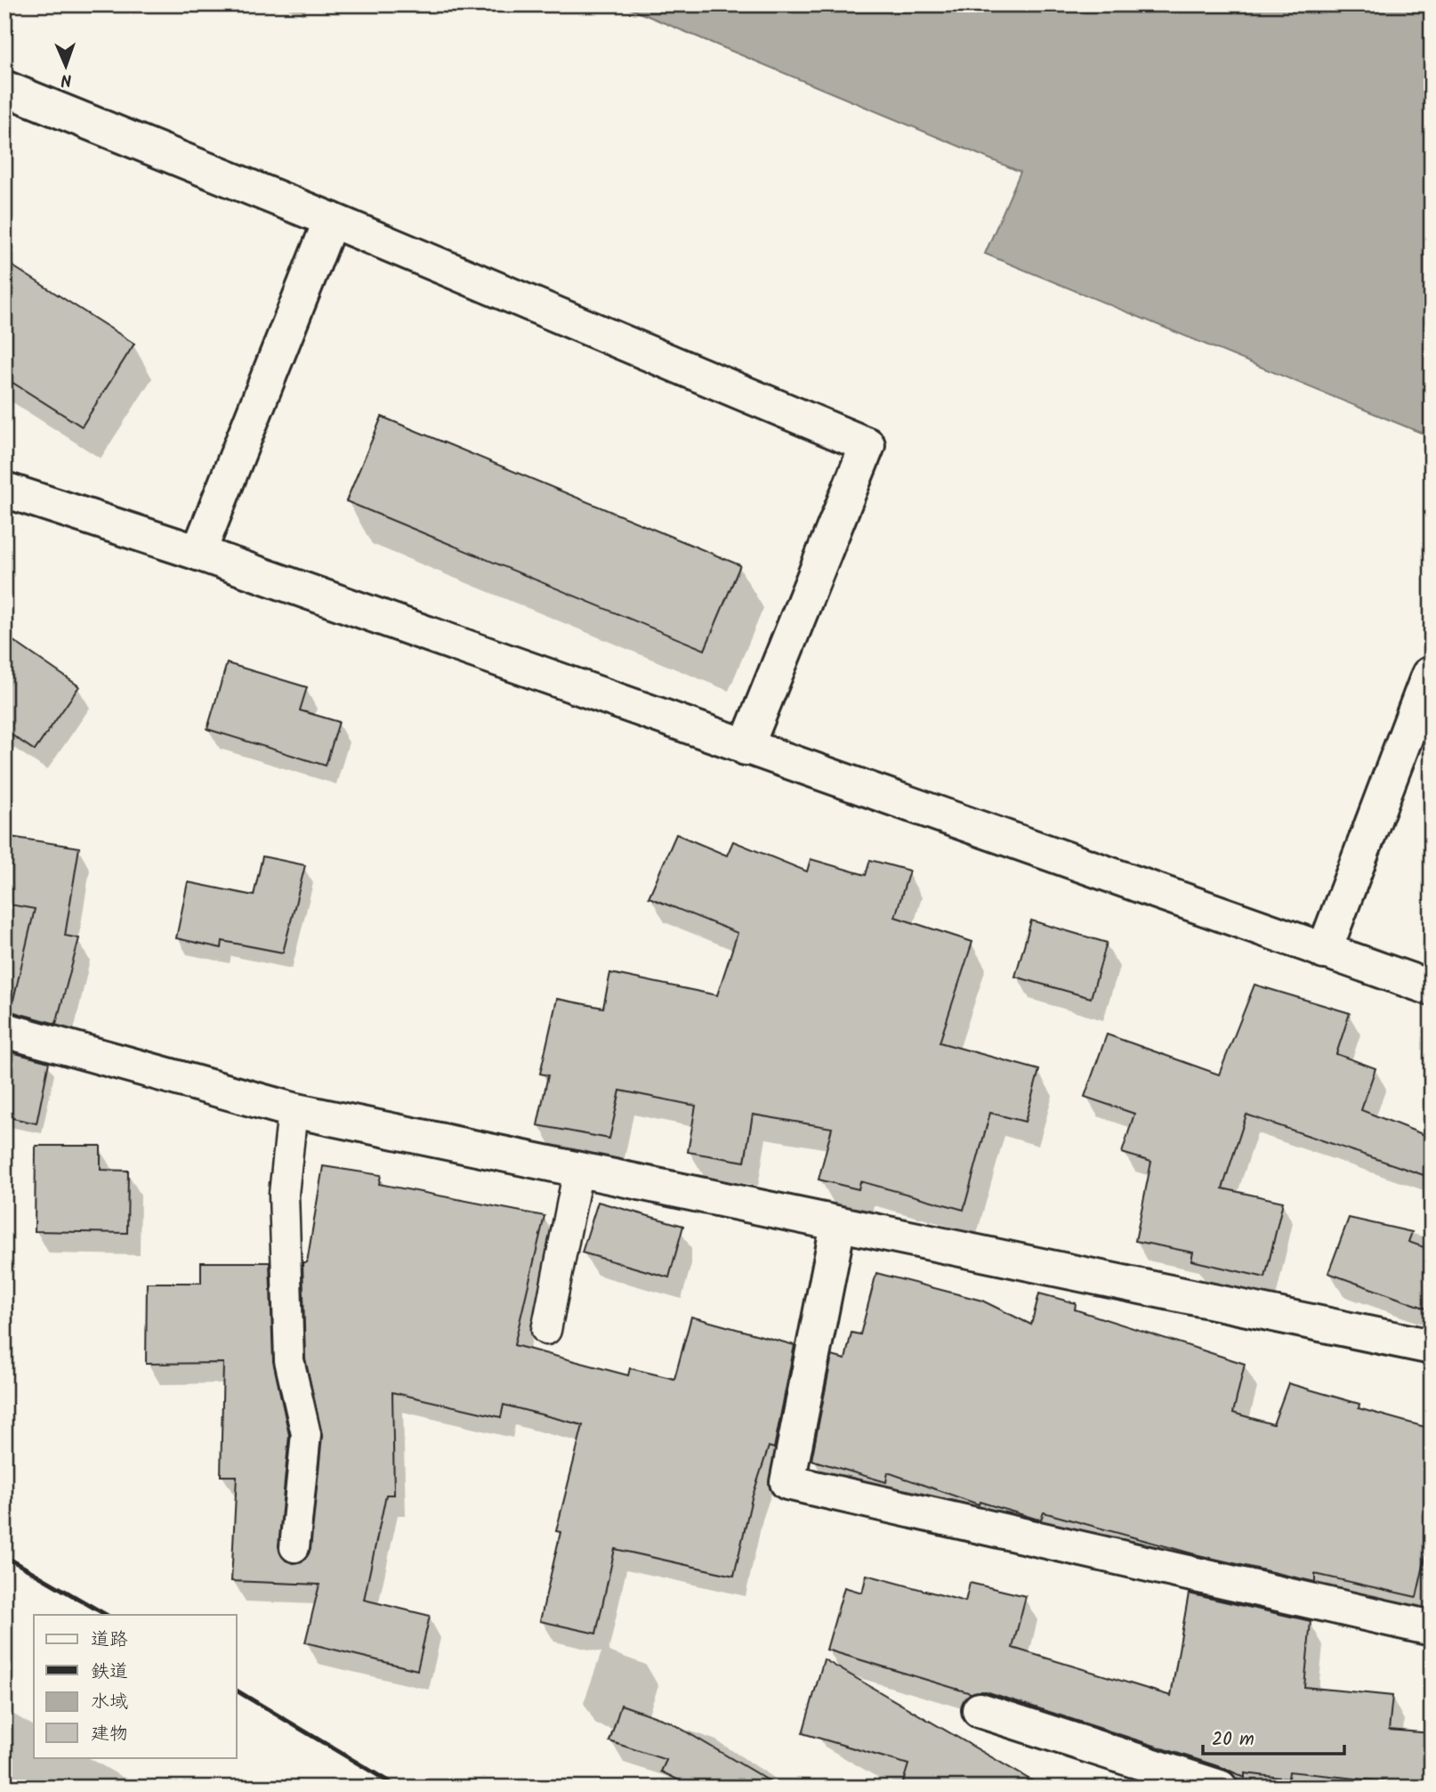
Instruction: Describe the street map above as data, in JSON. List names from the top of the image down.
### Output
{
  "legend": [
    "道路",
    "鉄道",
    "水域",
    "建物"
  ],
  "scale_bar": "20 m",
  "north": "bottom"
}
